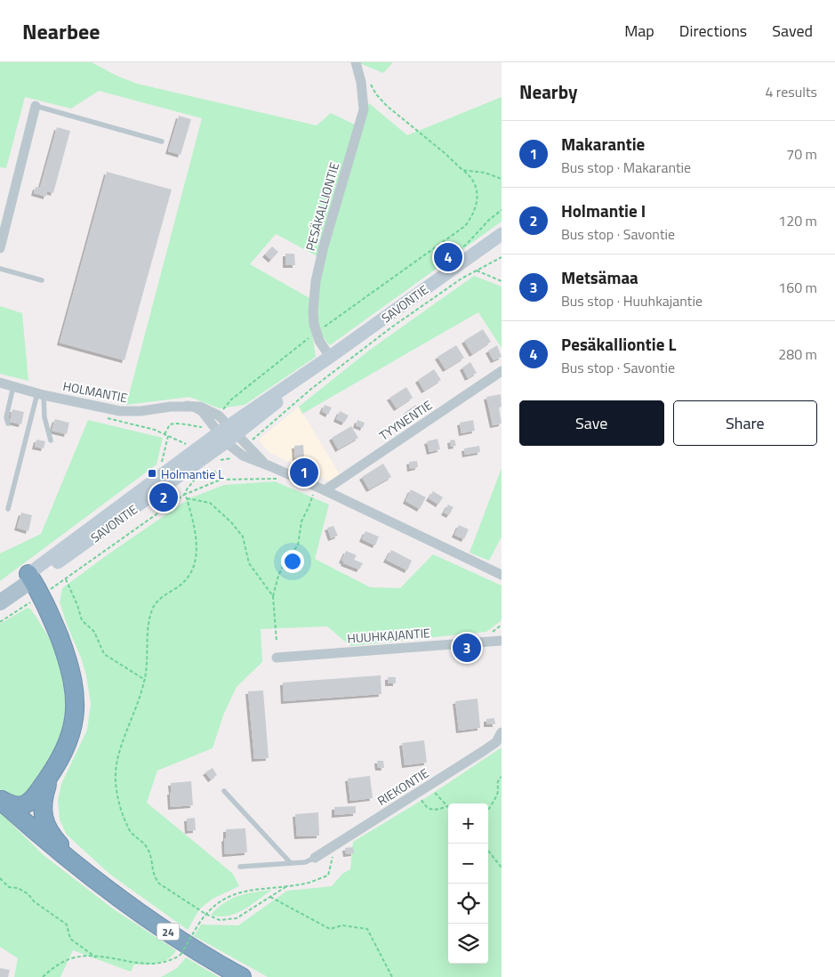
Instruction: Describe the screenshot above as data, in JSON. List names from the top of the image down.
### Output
{
  "streets": {
    "highway": ["24"],
    "main road": ["SAVONTIE"],
    "street": [
      "PESÄKALLIONTIE",
      "HOLMANTIE",
      "TYYNENTIE",
      "HUUHKAJANTIE",
      "RIEKONTIE"
    ]
  },
  "crossings": [
    ["PESÄKALLIONTIE", "SAVONTIE"],
    ["SAVONTIE", "HOLMANTIE"]
  ],
  "places": {
    "transit": ["Holmantie L"]
  },
  "page": {
    "header": "Nearbee",
    "nav": ["Map", "Directions", "Saved"],
    "heading": ["Nearby", "4 results"],
    "list": [
      {
        "mark": "1",
        "name": "Makarantie",
        "note": "Bus stop · Makarantie",
        "value": "70 m"
      },
      {
        "mark": "2",
        "name": "Holmantie I",
        "note": "Bus stop · Savontie",
        "value": "120 m"
      },
      {
        "mark": "3",
        "name": "Metsämaa",
        "note": "Bus stop · Huuhkajantie",
        "value": "160 m"
      },
      {
        "mark": "4",
        "name": "Pesäkalliontie L",
        "note": "Bus stop · Savontie",
        "value": "280 m"
      }
    ],
    "pins": [
      "4",
      "1",
      "2",
      "3"
    ],
    "buttons": ["Save", "Share"],
    "map_buttons": ["+", "−"]
  }
}
